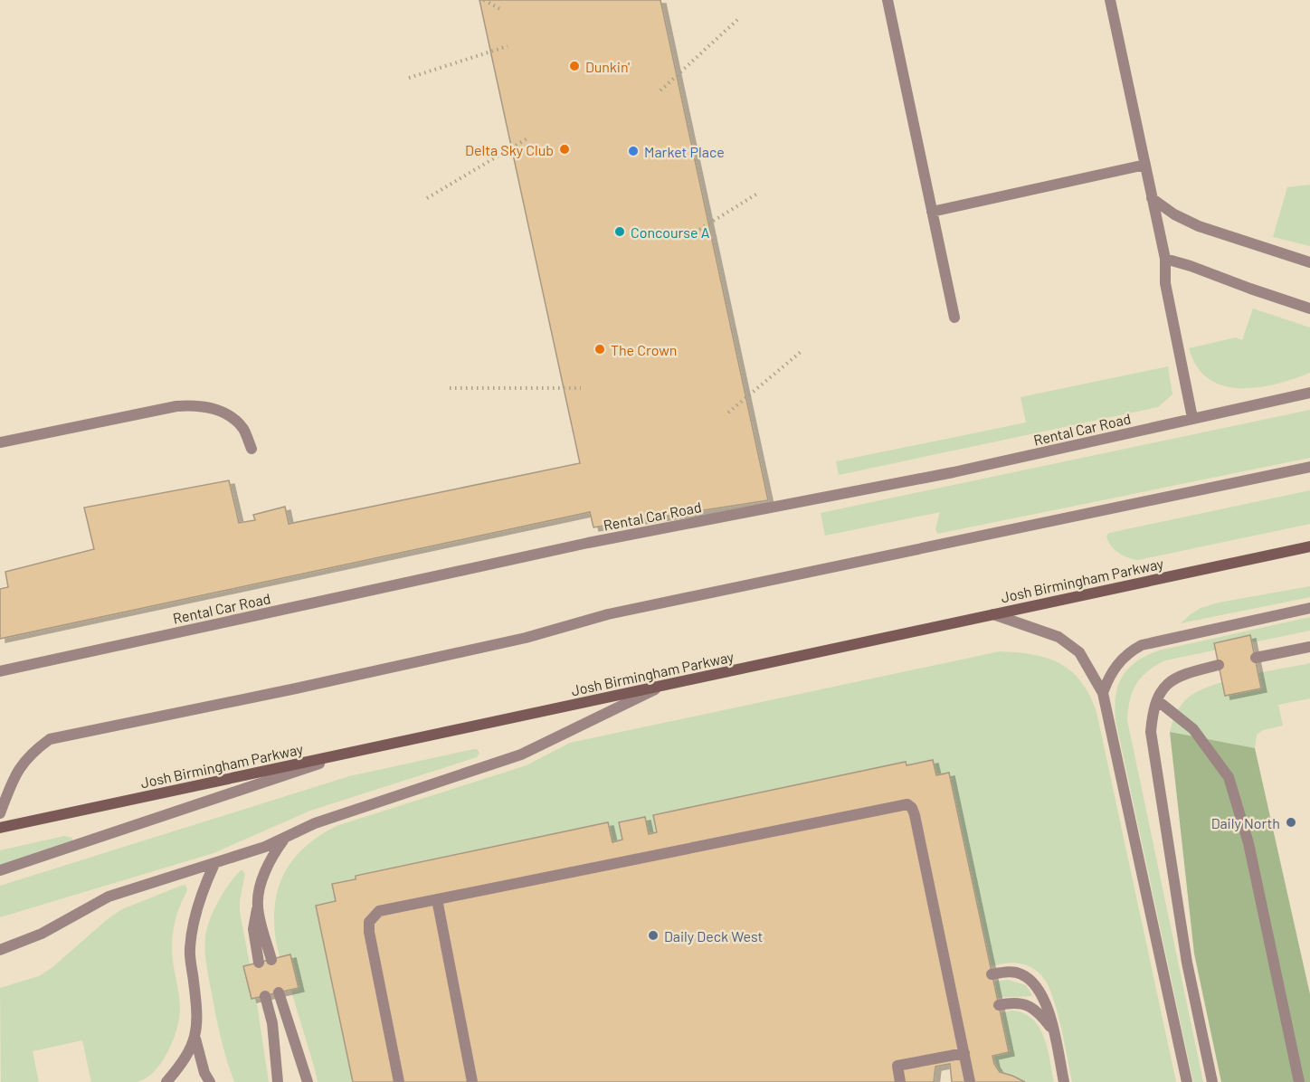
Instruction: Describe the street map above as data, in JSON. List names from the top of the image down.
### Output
{
  "streets": {
    "main road": ["Josh Birmingham Parkway"],
    "lane": ["Rental Car Road"]
  },
  "places": [
    "Dunkin'",
    "Delta Sky Club",
    "Market Place",
    "Concourse A",
    "The Crown",
    "Daily North",
    "Daily Deck West"
  ]
}
